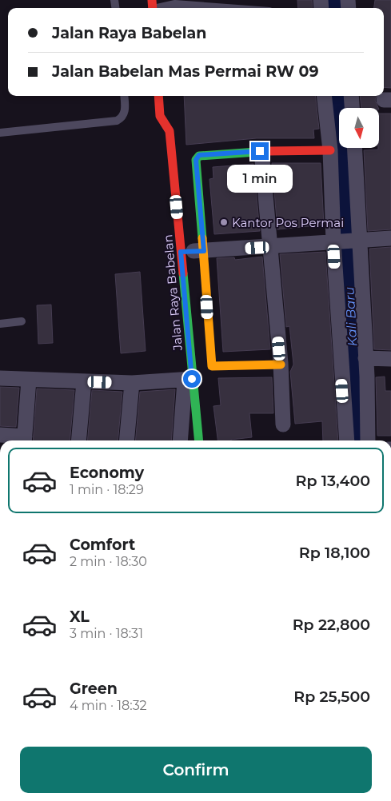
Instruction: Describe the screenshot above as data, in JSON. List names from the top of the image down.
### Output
{
  "streets": {
    "street": ["Jalan Raya Babelan"]
  },
  "water": ["Kali Baru"],
  "places": ["Kantor Pos Permai"],
  "north": "bottom",
  "page": {
    "banner": ["Jalan Raya Babelan", "Jalan Babelan Mas Permai RW 09"],
    "bubble": "1 min",
    "list": [
      {
        "name": "Economy",
        "note": "1 min · 18:29",
        "value": "Rp 13,400"
      },
      {
        "name": "Comfort",
        "note": "2 min · 18:30",
        "value": "Rp 18,100"
      },
      {
        "name": "XL",
        "note": "3 min · 18:31",
        "value": "Rp 22,800"
      },
      {
        "name": "Green",
        "note": "4 min · 18:32",
        "value": "Rp 25,500"
      }
    ],
    "buttons": "Confirm"
  }
}
